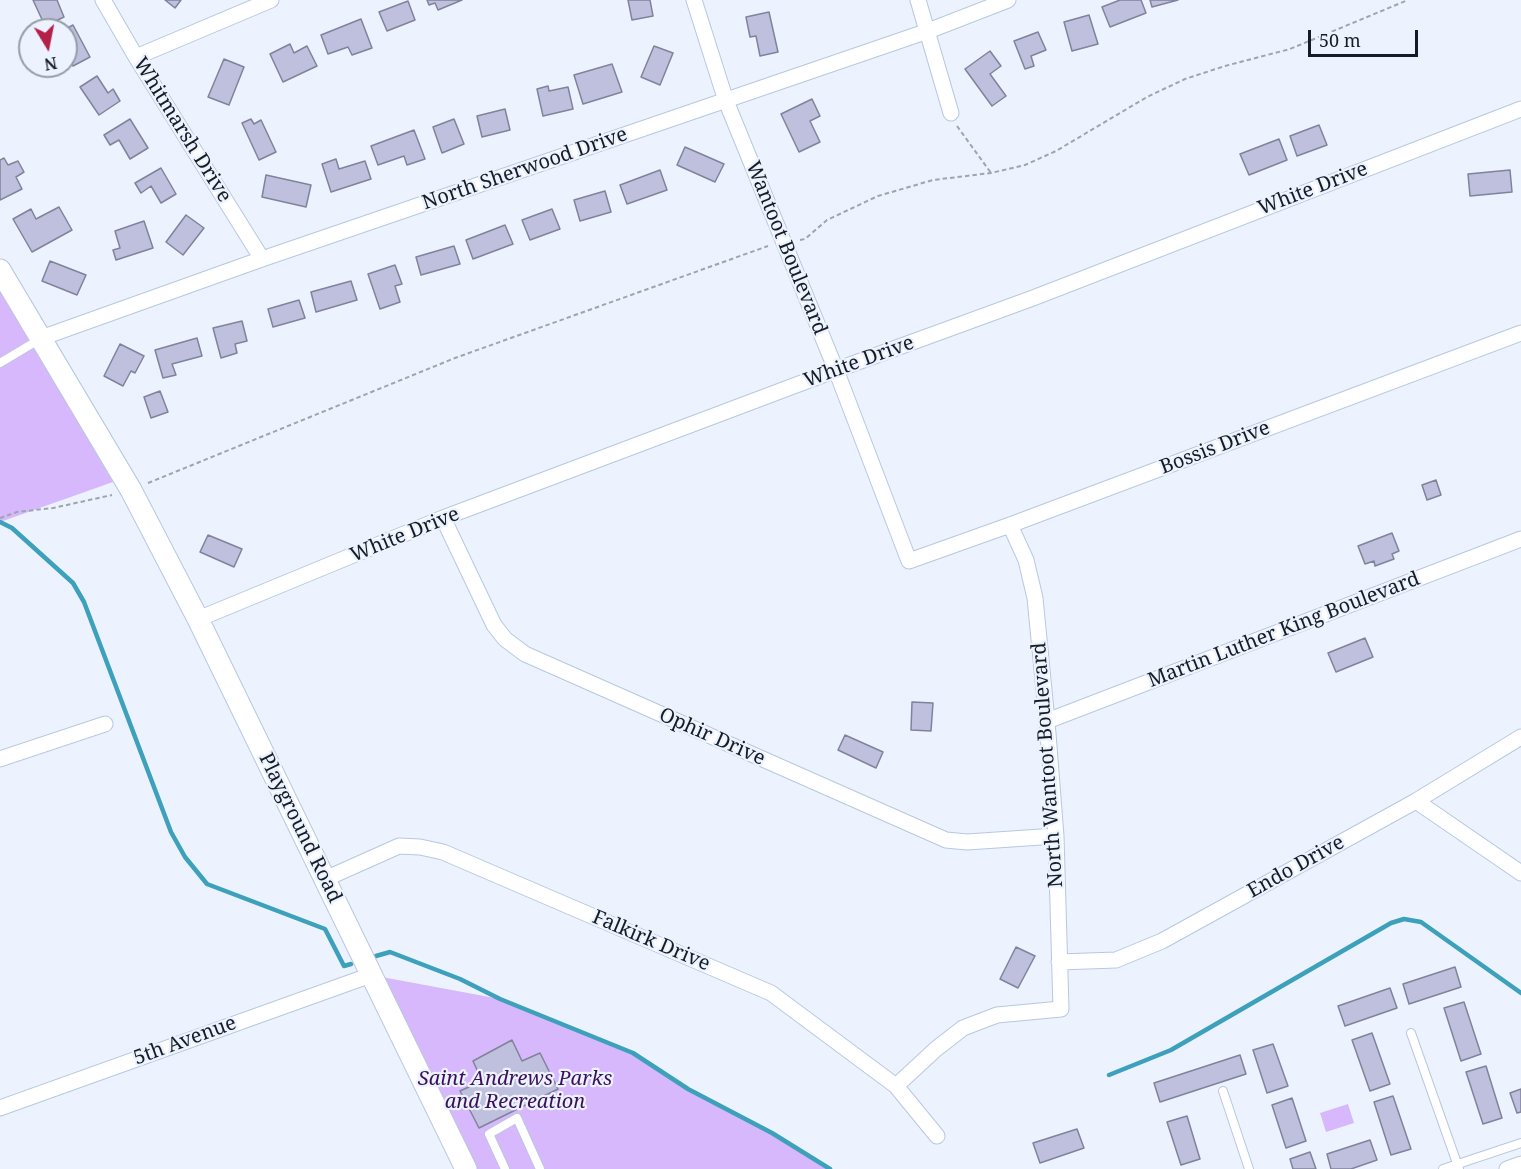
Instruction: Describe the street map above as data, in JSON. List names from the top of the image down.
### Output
{
  "streets": {
    "main road": ["Playground Road"],
    "street": [
      "Whitmarsh Drive",
      "North Sherwood Drive",
      "White Drive",
      "Wantoot Boulevard",
      "Bossis Drive",
      "Martin Luther King Boulevard",
      "Ophir Drive",
      "North Wantoot Boulevard",
      "Endo Drive",
      "Falkirk Drive",
      "5th Avenue"
    ]
  },
  "crossings": [
    ["Whitmarsh Drive", "North Sherwood Drive"],
    ["North Sherwood Drive", "Wantoot Boulevard"],
    ["North Sherwood Drive", "Playground Road"],
    ["White Drive", "Wantoot Boulevard"],
    ["White Drive", "Ophir Drive"],
    ["White Drive", "Playground Road"],
    ["Wantoot Boulevard", "Bossis Drive"],
    ["Bossis Drive", "North Wantoot Boulevard"],
    ["Martin Luther King Boulevard", "North Wantoot Boulevard"],
    ["Ophir Drive", "North Wantoot Boulevard"],
    ["North Wantoot Boulevard", "Endo Drive"],
    ["North Wantoot Boulevard", "Falkirk Drive"],
    ["Playground Road", "Falkirk Drive"],
    ["Playground Road", "5th Avenue"]
  ],
  "parks": ["Saint Andrews Parks and Recreation"],
  "scale_bar": "50 m",
  "north": "bottom"
}
